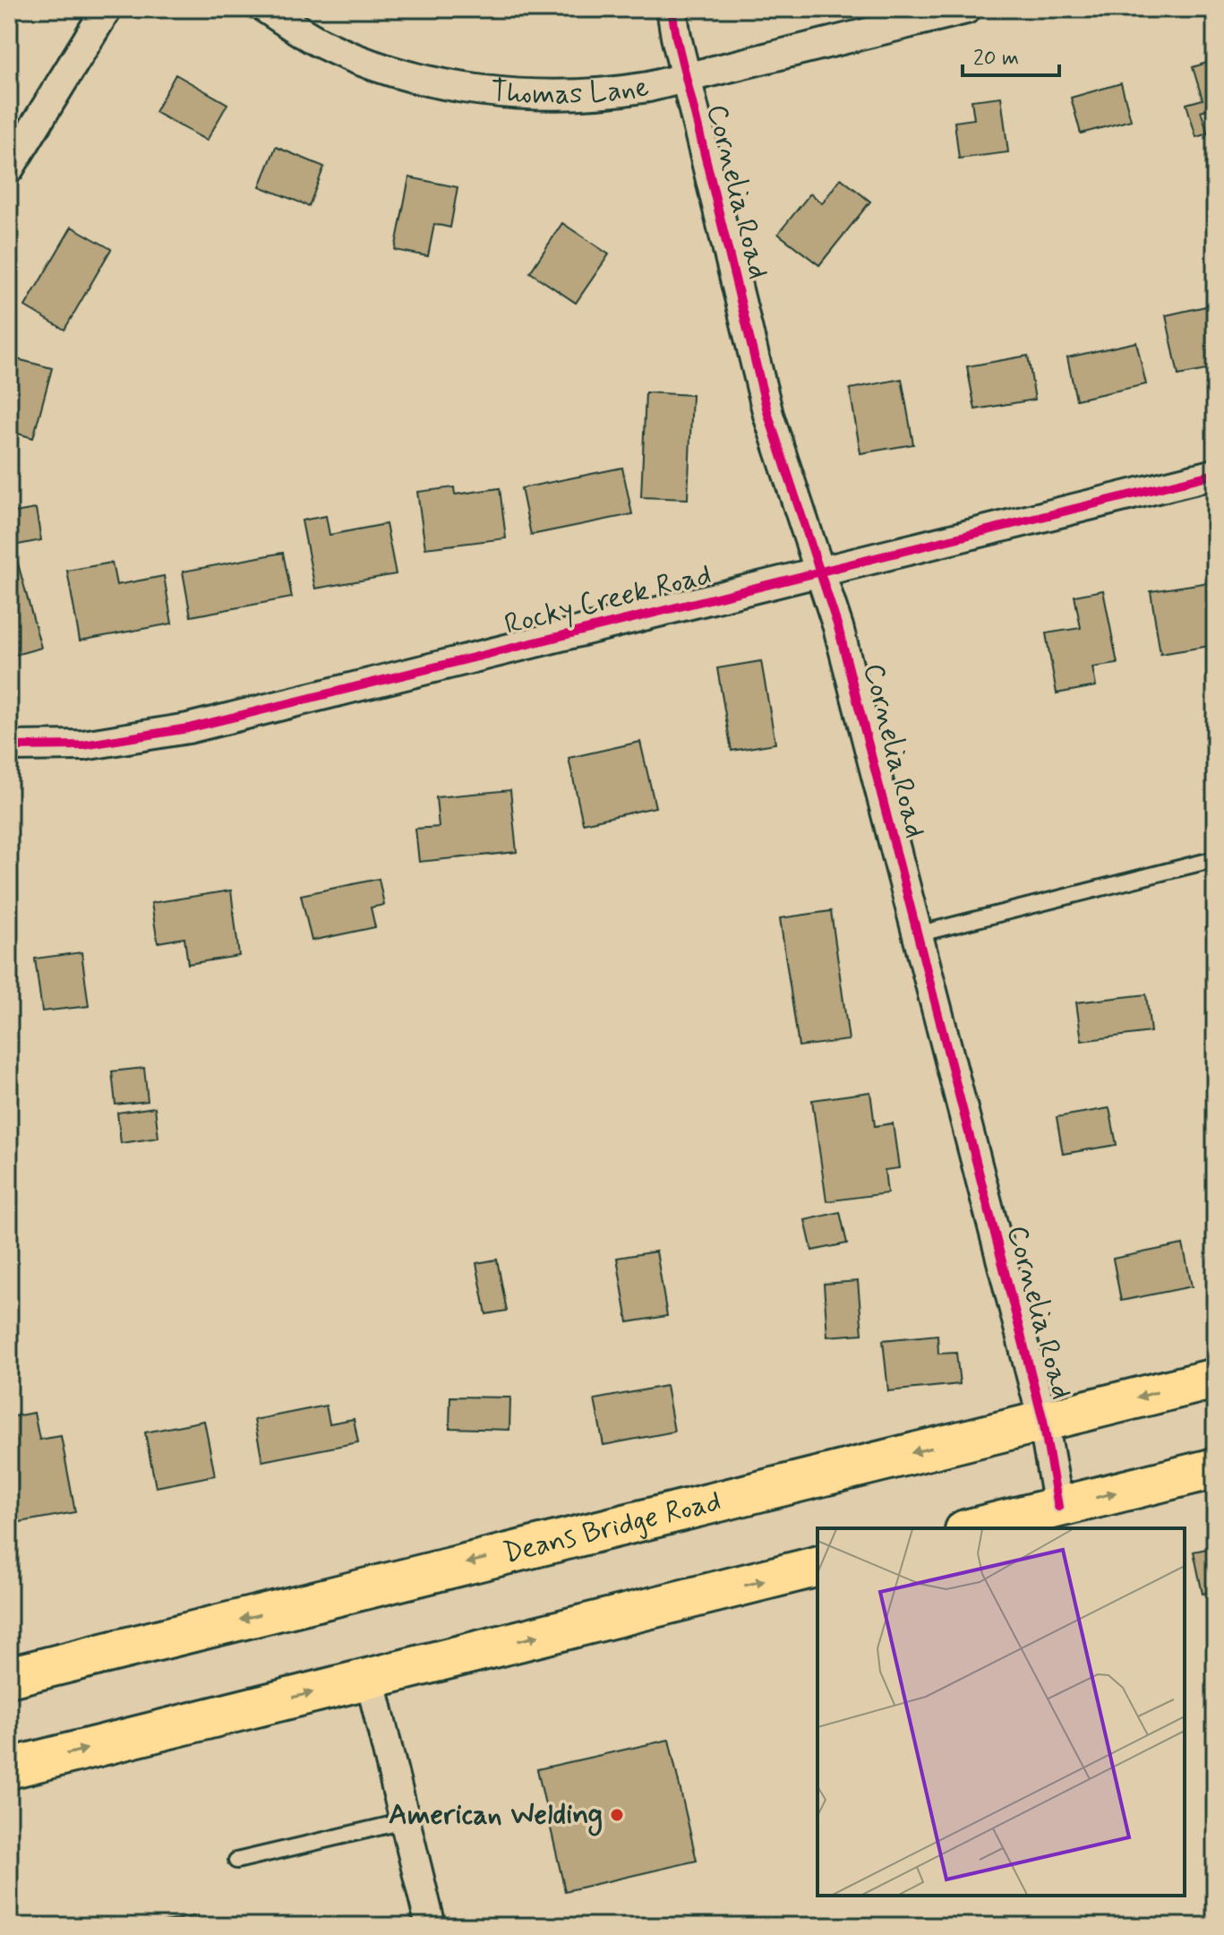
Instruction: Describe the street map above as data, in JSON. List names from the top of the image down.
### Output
{
  "streets": {
    "highway": ["Deans Bridge Road"],
    "street": ["Thomas Lane", "Cornelia Road", "Rocky Creek Road"]
  },
  "crossings": [
    ["Thomas Lane", "Cornelia Road"],
    ["Cornelia Road", "Rocky Creek Road"],
    ["Cornelia Road", "Deans Bridge Road"]
  ],
  "places": ["American Welding"],
  "scale_bar": "20 m"
}
